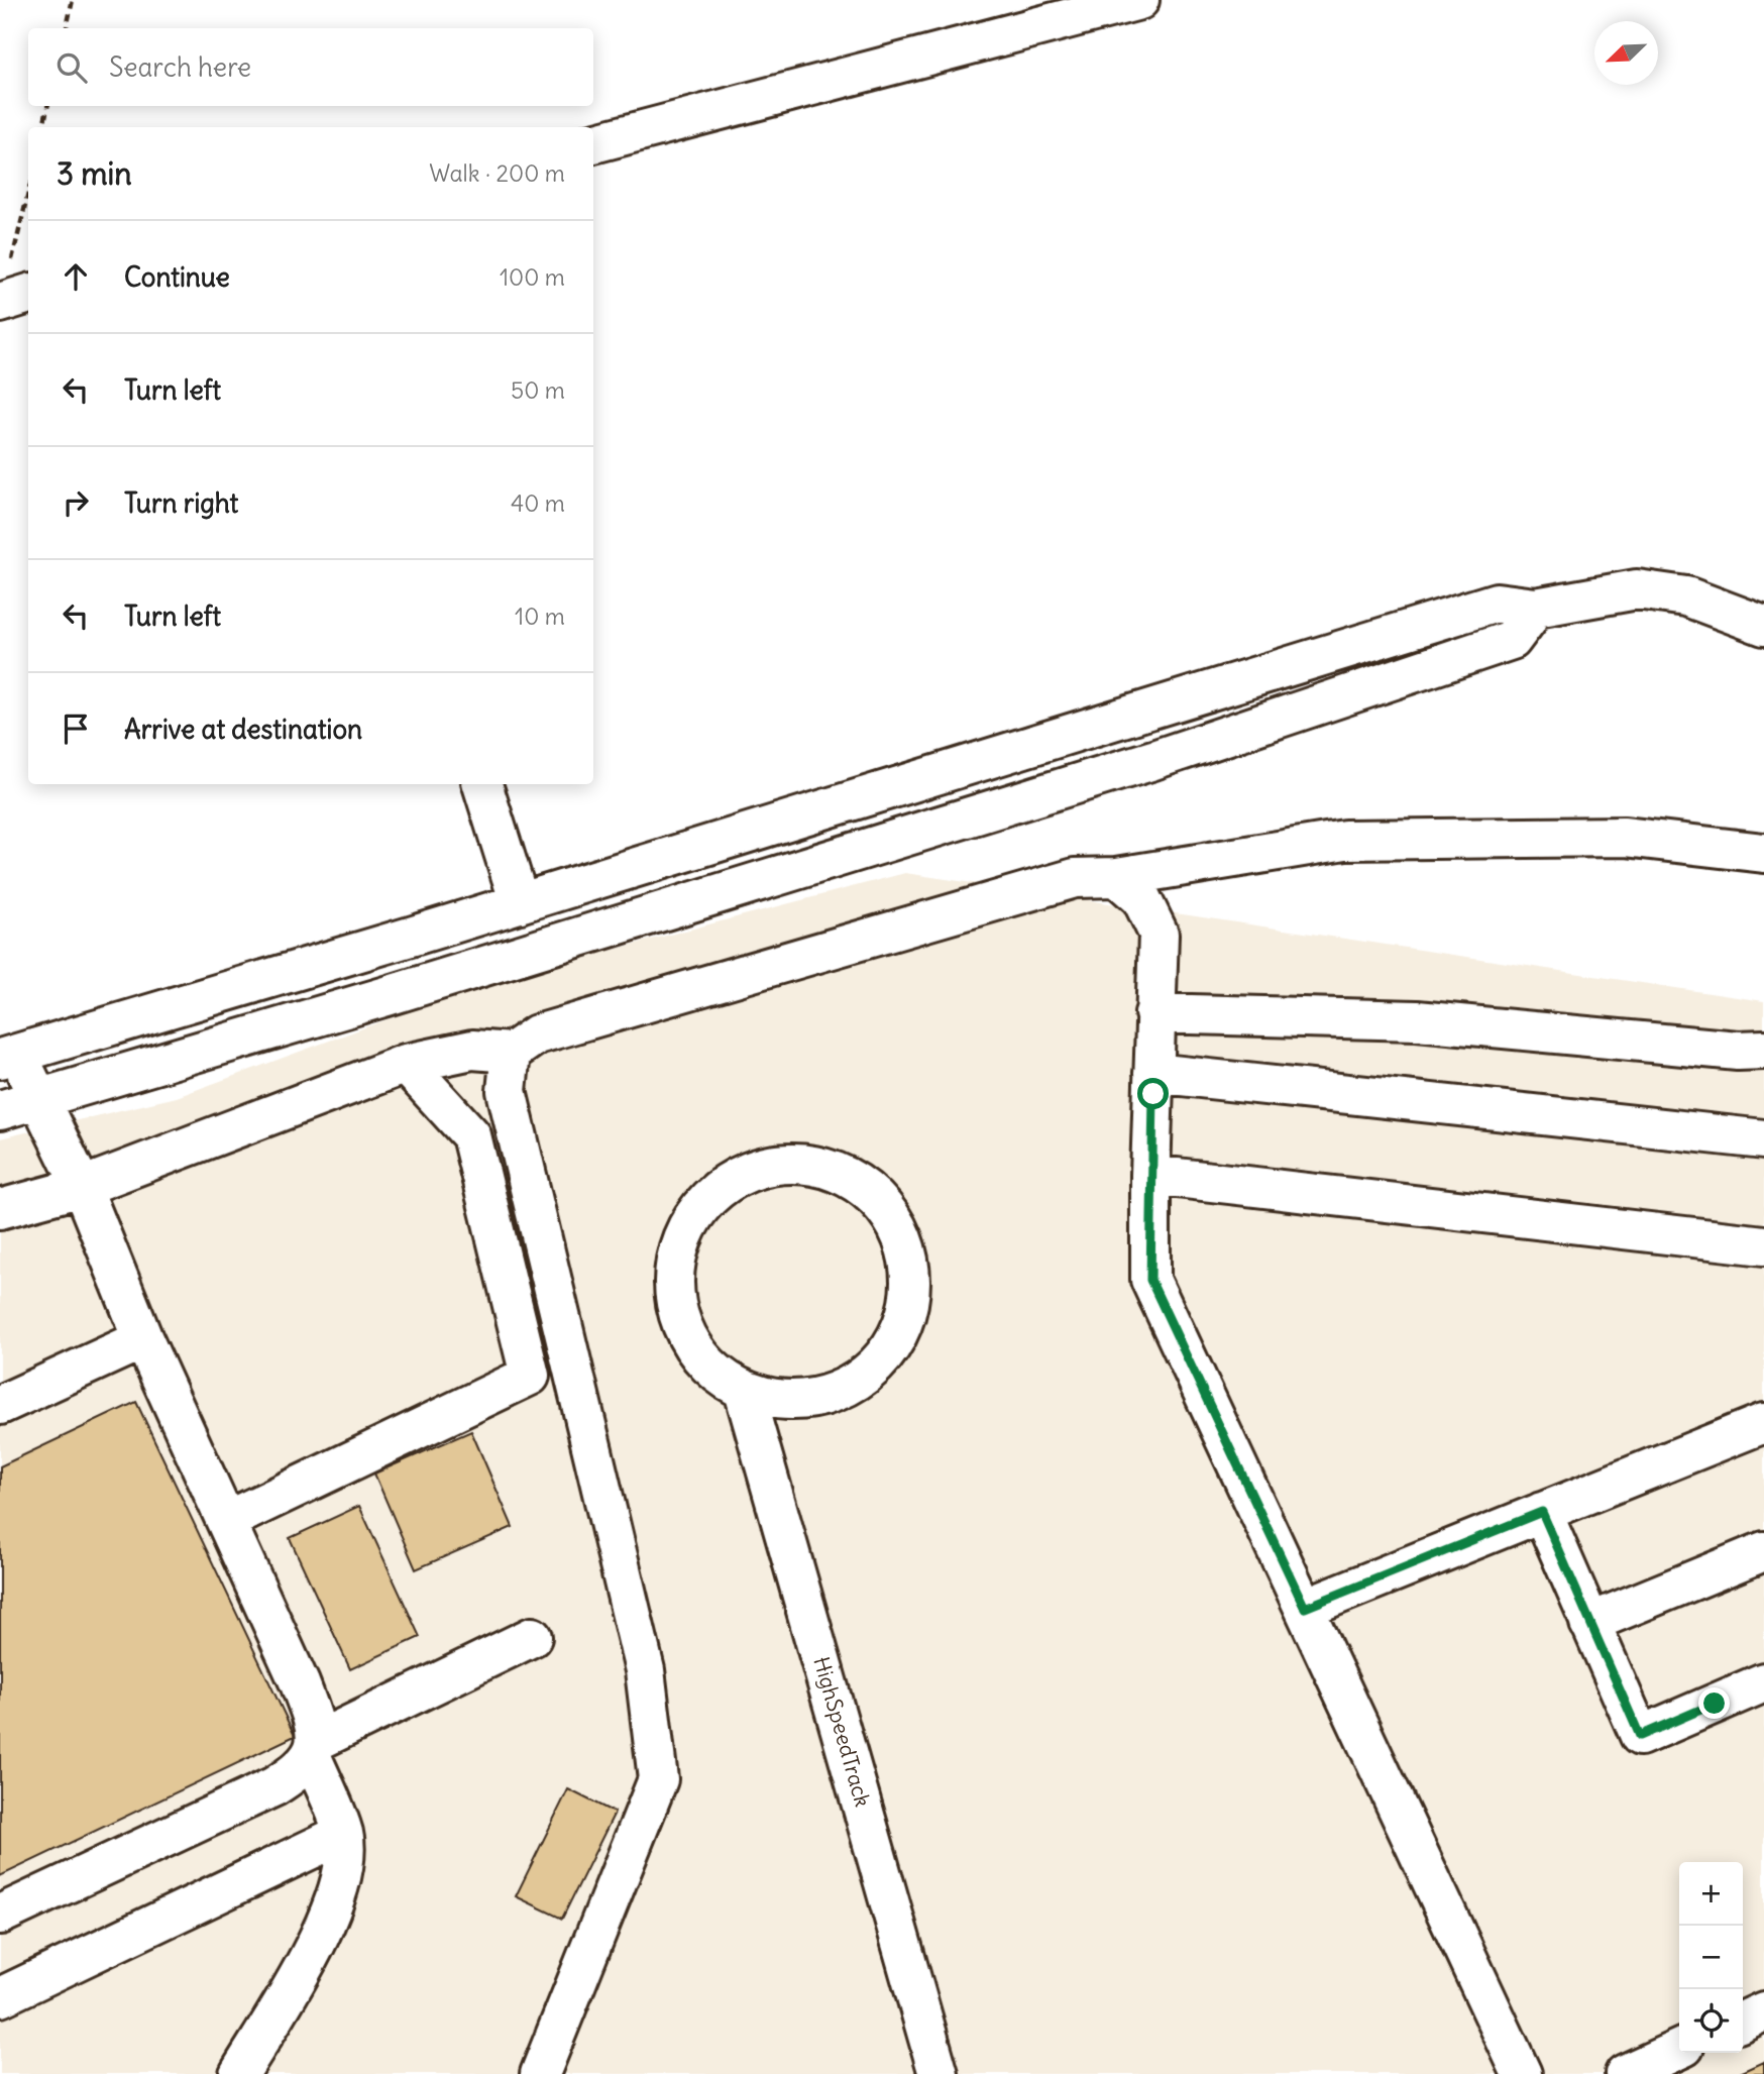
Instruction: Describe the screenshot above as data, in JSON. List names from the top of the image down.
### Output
{
  "streets": {
    "street": ["HighSpeedTrack"]
  },
  "north": "bottom left",
  "page": {
    "search": "Search here",
    "heading": ["3 min", "Walk · 200 m"],
    "list": [
      ["Continue", "100 m"],
      ["Turn left", "50 m"],
      ["Turn right", "40 m"],
      ["Turn left", "10 m"],
      "Arrive at destination"
    ],
    "map_buttons": ["+", "−"]
  }
}
